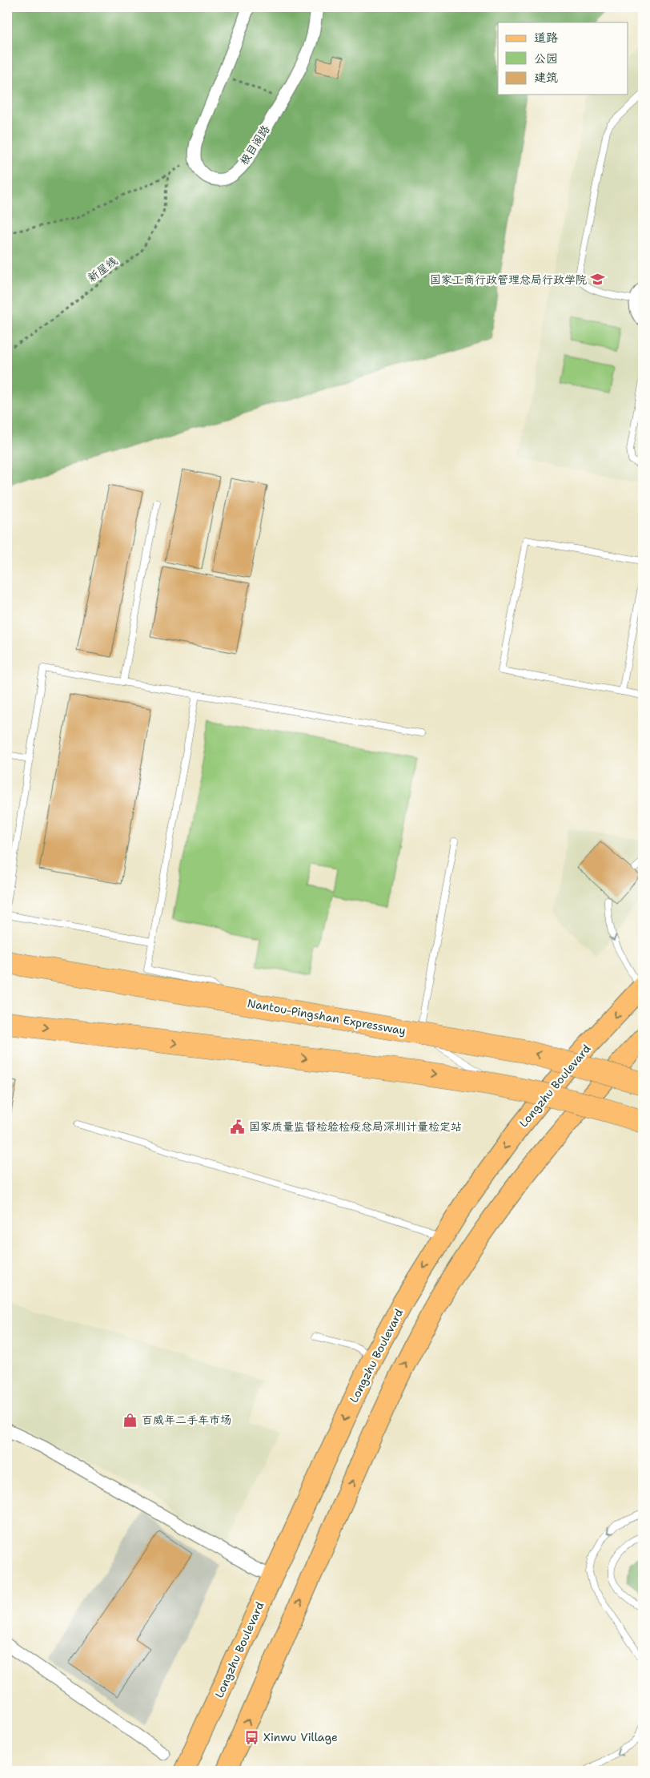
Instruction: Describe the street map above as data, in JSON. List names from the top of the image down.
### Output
{
  "streets": {
    "highway": ["Nantou-Pingshan Expressway"],
    "main road": ["Longzhu Boulevard"],
    "street": ["极目阁路"],
    "path": ["新屋线"]
  },
  "places": {
    "school or university": ["国家工商行政管理总局行政学院"],
    "public building": ["国家质量监督检验检疫总局深圳计量检定站"],
    "shop": ["百威年二手车市场"],
    "bus stop": ["Xinwu Village"]
  },
  "legend": ["道路", "公园", "建筑"]
}
